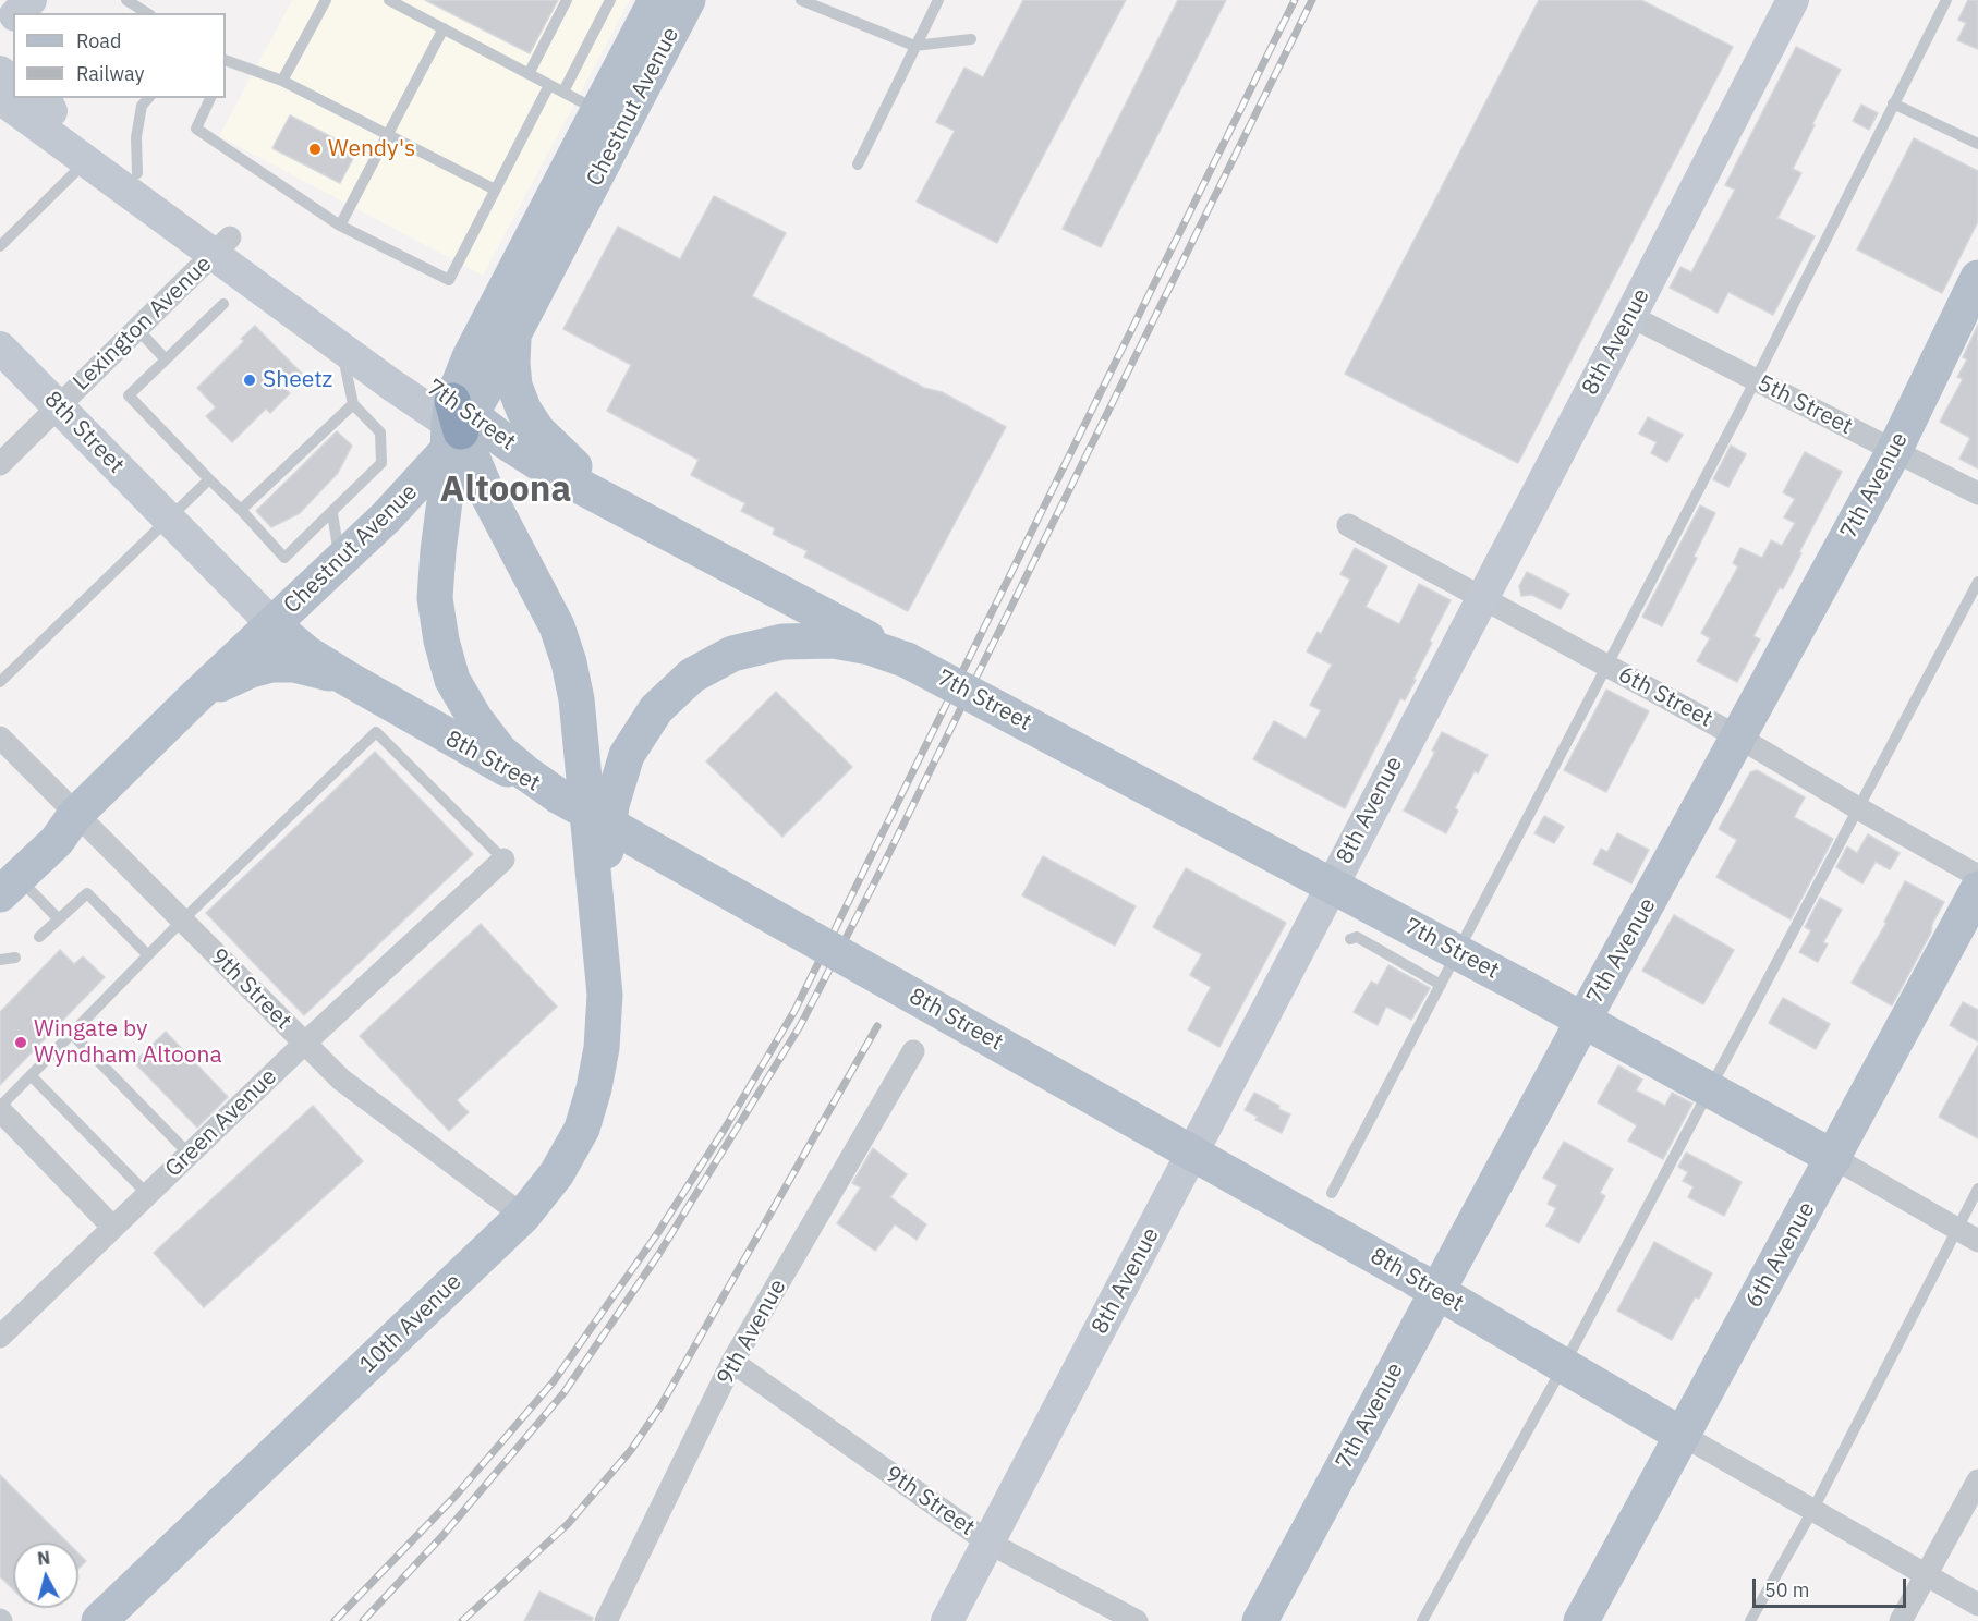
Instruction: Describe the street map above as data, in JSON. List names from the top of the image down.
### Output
{
  "streets": {
    "main road": [
      "Chestnut Avenue",
      "7th Street",
      "8th Street",
      "7th Avenue",
      "6th Avenue",
      "10th Avenue"
    ],
    "street": [
      "Lexington Avenue",
      "8th Avenue",
      "5th Street",
      "6th Street",
      "9th Street",
      "Green Avenue",
      "9th Avenue"
    ]
  },
  "crossings": [
    ["Chestnut Avenue", "7th Street"],
    ["Chestnut Avenue", "8th Street"],
    ["Chestnut Avenue", "9th Street"],
    ["Lexington Avenue", "7th Street"],
    ["Lexington Avenue", "8th Street"],
    ["8th Avenue", "5th Street"],
    ["8th Avenue", "6th Street"],
    ["8th Avenue", "9th Street"],
    ["5th Street", "7th Avenue"],
    ["7th Street", "7th Avenue"],
    ["7th Street", "6th Avenue"],
    ["8th Street", "7th Avenue"],
    ["8th Street", "6th Avenue"],
    ["7th Avenue", "6th Street"],
    ["9th Street", "Green Avenue"],
    ["9th Street", "10th Avenue"],
    ["9th Street", "9th Avenue"]
  ],
  "districts": ["Altoona"],
  "places": ["Wendy's", "Sheetz", "Wingate by Wyndham Altoona"],
  "legend": ["Road", "Railway"],
  "scale_bar": "50 m",
  "north": "top"
}
